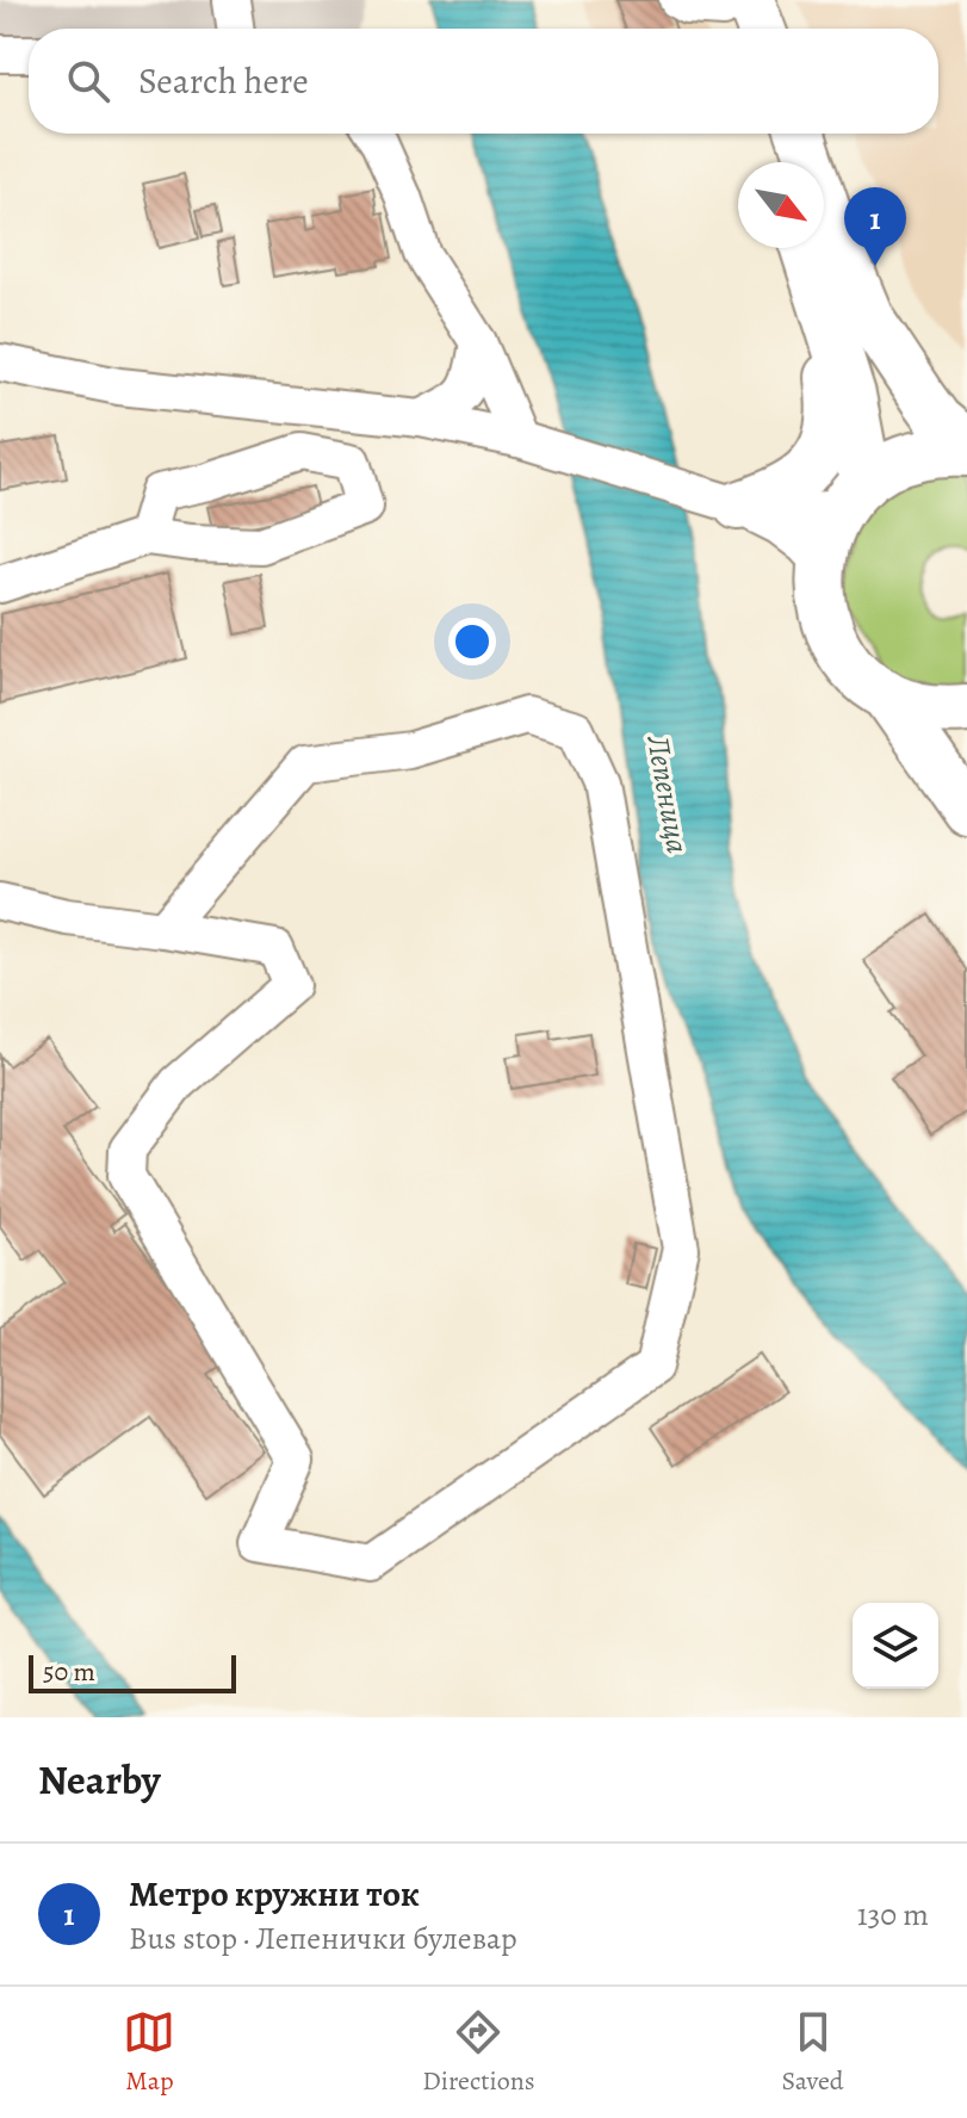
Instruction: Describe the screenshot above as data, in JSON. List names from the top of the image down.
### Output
{
  "water": ["Лепеница"],
  "scale_bar": "50 m",
  "north": "bottom right",
  "page": {
    "search": "Search here",
    "pins": "1",
    "scale": "50 m",
    "heading": "Nearby",
    "list": [
      {
        "mark": "1",
        "name": "Метро кружни ток",
        "note": "Bus stop · Лепенички булевар",
        "value": "130 m"
      }
    ],
    "nav": ["Map", "Directions", "Saved"]
  }
}
